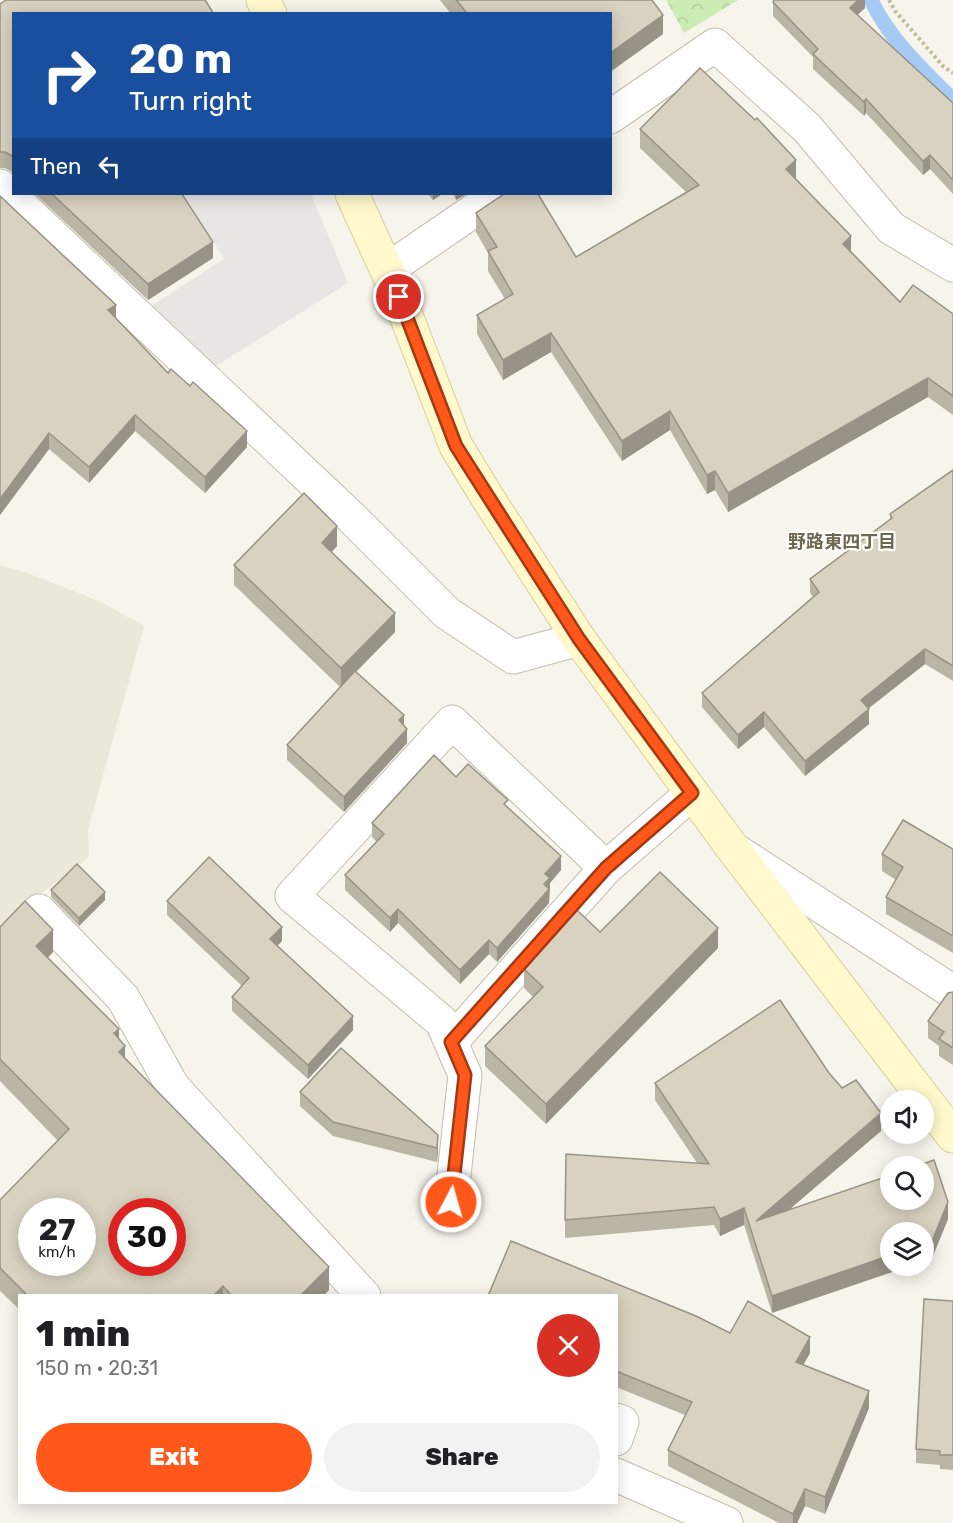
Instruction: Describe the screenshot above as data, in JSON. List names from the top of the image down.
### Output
{
  "districts": ["野路東四丁目"],
  "page": {
    "turn": ["20 m", "Turn right"],
    "then": "Then",
    "speed": "27 km/h",
    "limit": "30",
    "heading": ["1 min", "150 m · 20:31"],
    "buttons": ["Exit", "Share"]
  }
}
